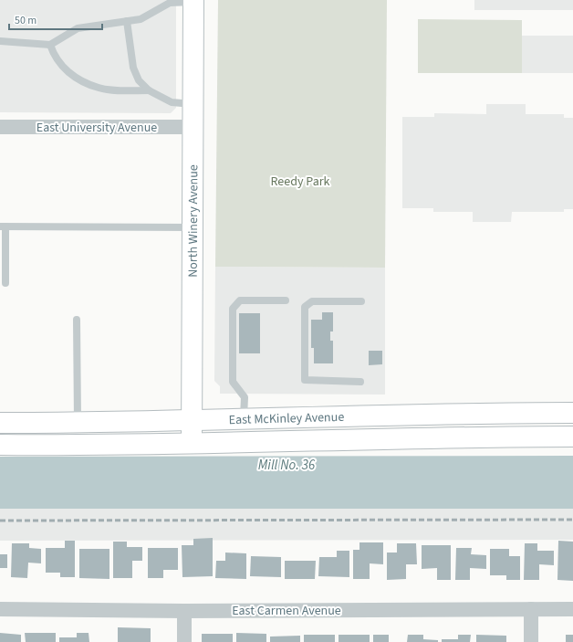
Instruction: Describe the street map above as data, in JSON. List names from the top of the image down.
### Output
{
  "streets": {
    "main road": ["North Winery Avenue", "East McKinley Avenue"],
    "street": ["East University Avenue", "East Carmen Avenue"]
  },
  "crossings": [
    ["East University Avenue", "North Winery Avenue"],
    ["North Winery Avenue", "East McKinley Avenue"]
  ],
  "water": ["Mill No. 36"],
  "parks": ["Reedy Park"],
  "scale_bar": "50 m"
}
